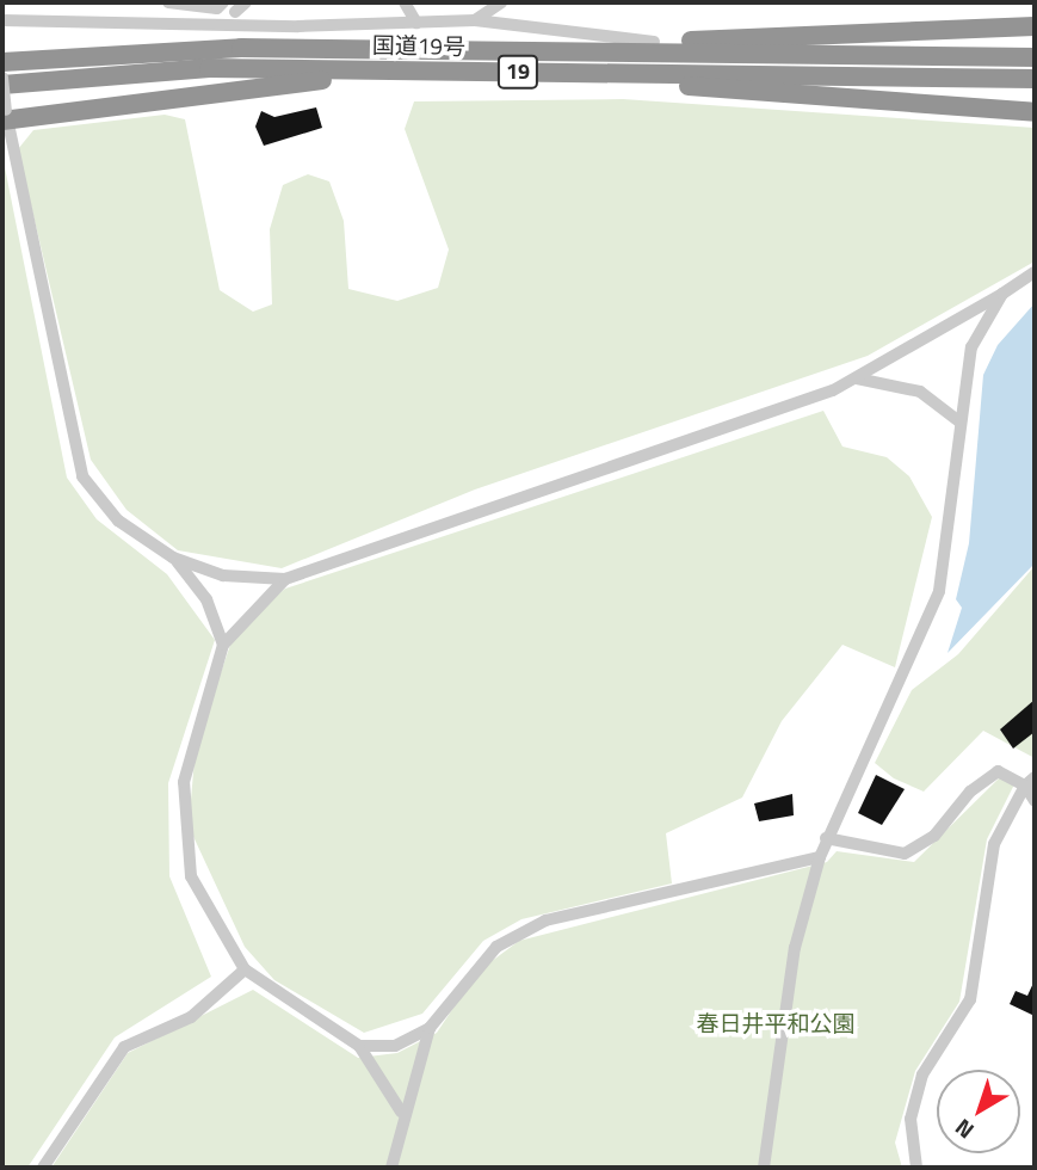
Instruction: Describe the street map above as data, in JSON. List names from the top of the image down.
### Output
{
  "streets": {
    "highway": ["国道19号", "19"]
  },
  "parks": ["春日井平和公園"],
  "north": "bottom left"
}
